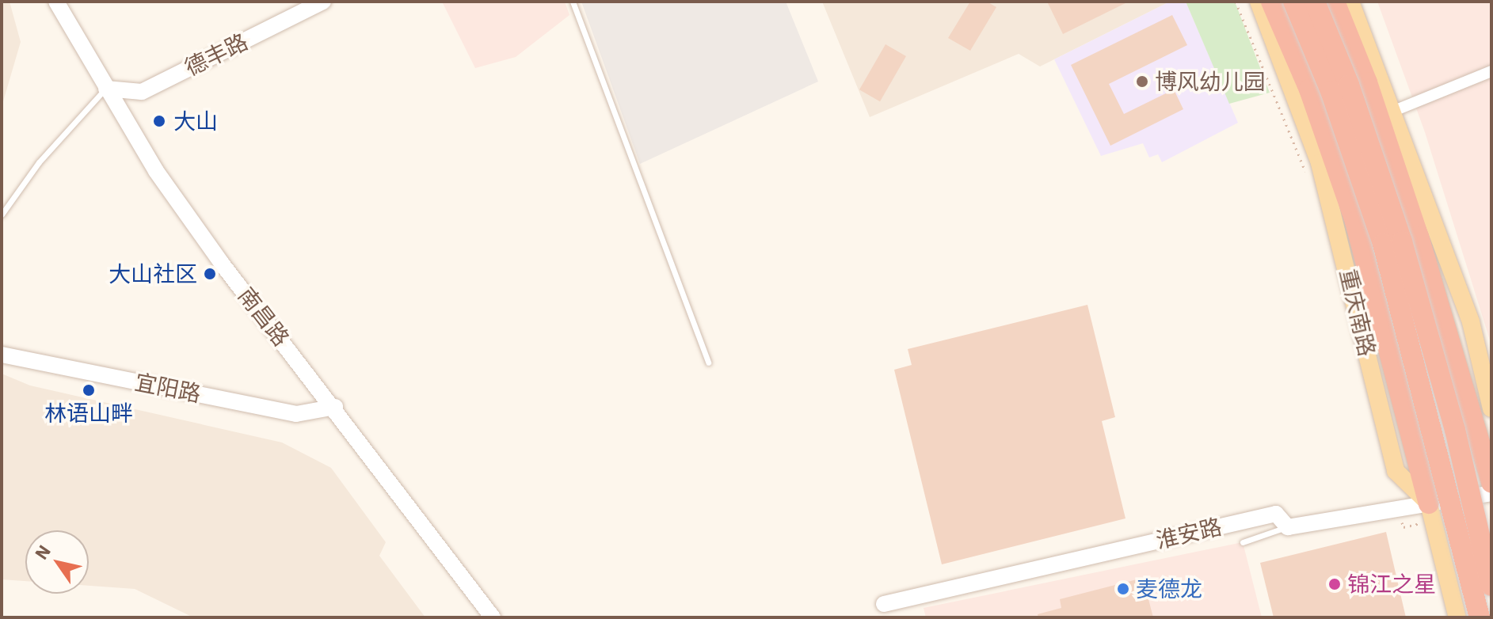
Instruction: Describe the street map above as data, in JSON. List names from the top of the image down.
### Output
{
  "streets": {
    "main road": ["重庆南路"],
    "street": [
      "德丰路",
      "南昌路",
      "宜阳路",
      "淮安路"
    ]
  },
  "crossings": [
    ["德丰路", "南昌路"],
    ["南昌路", "宜阳路"]
  ],
  "places": [
    "博风幼儿园",
    "大山",
    "大山社区",
    "林语山畔",
    "锦江之星",
    "麦德龙"
  ],
  "north": "top left"
}
